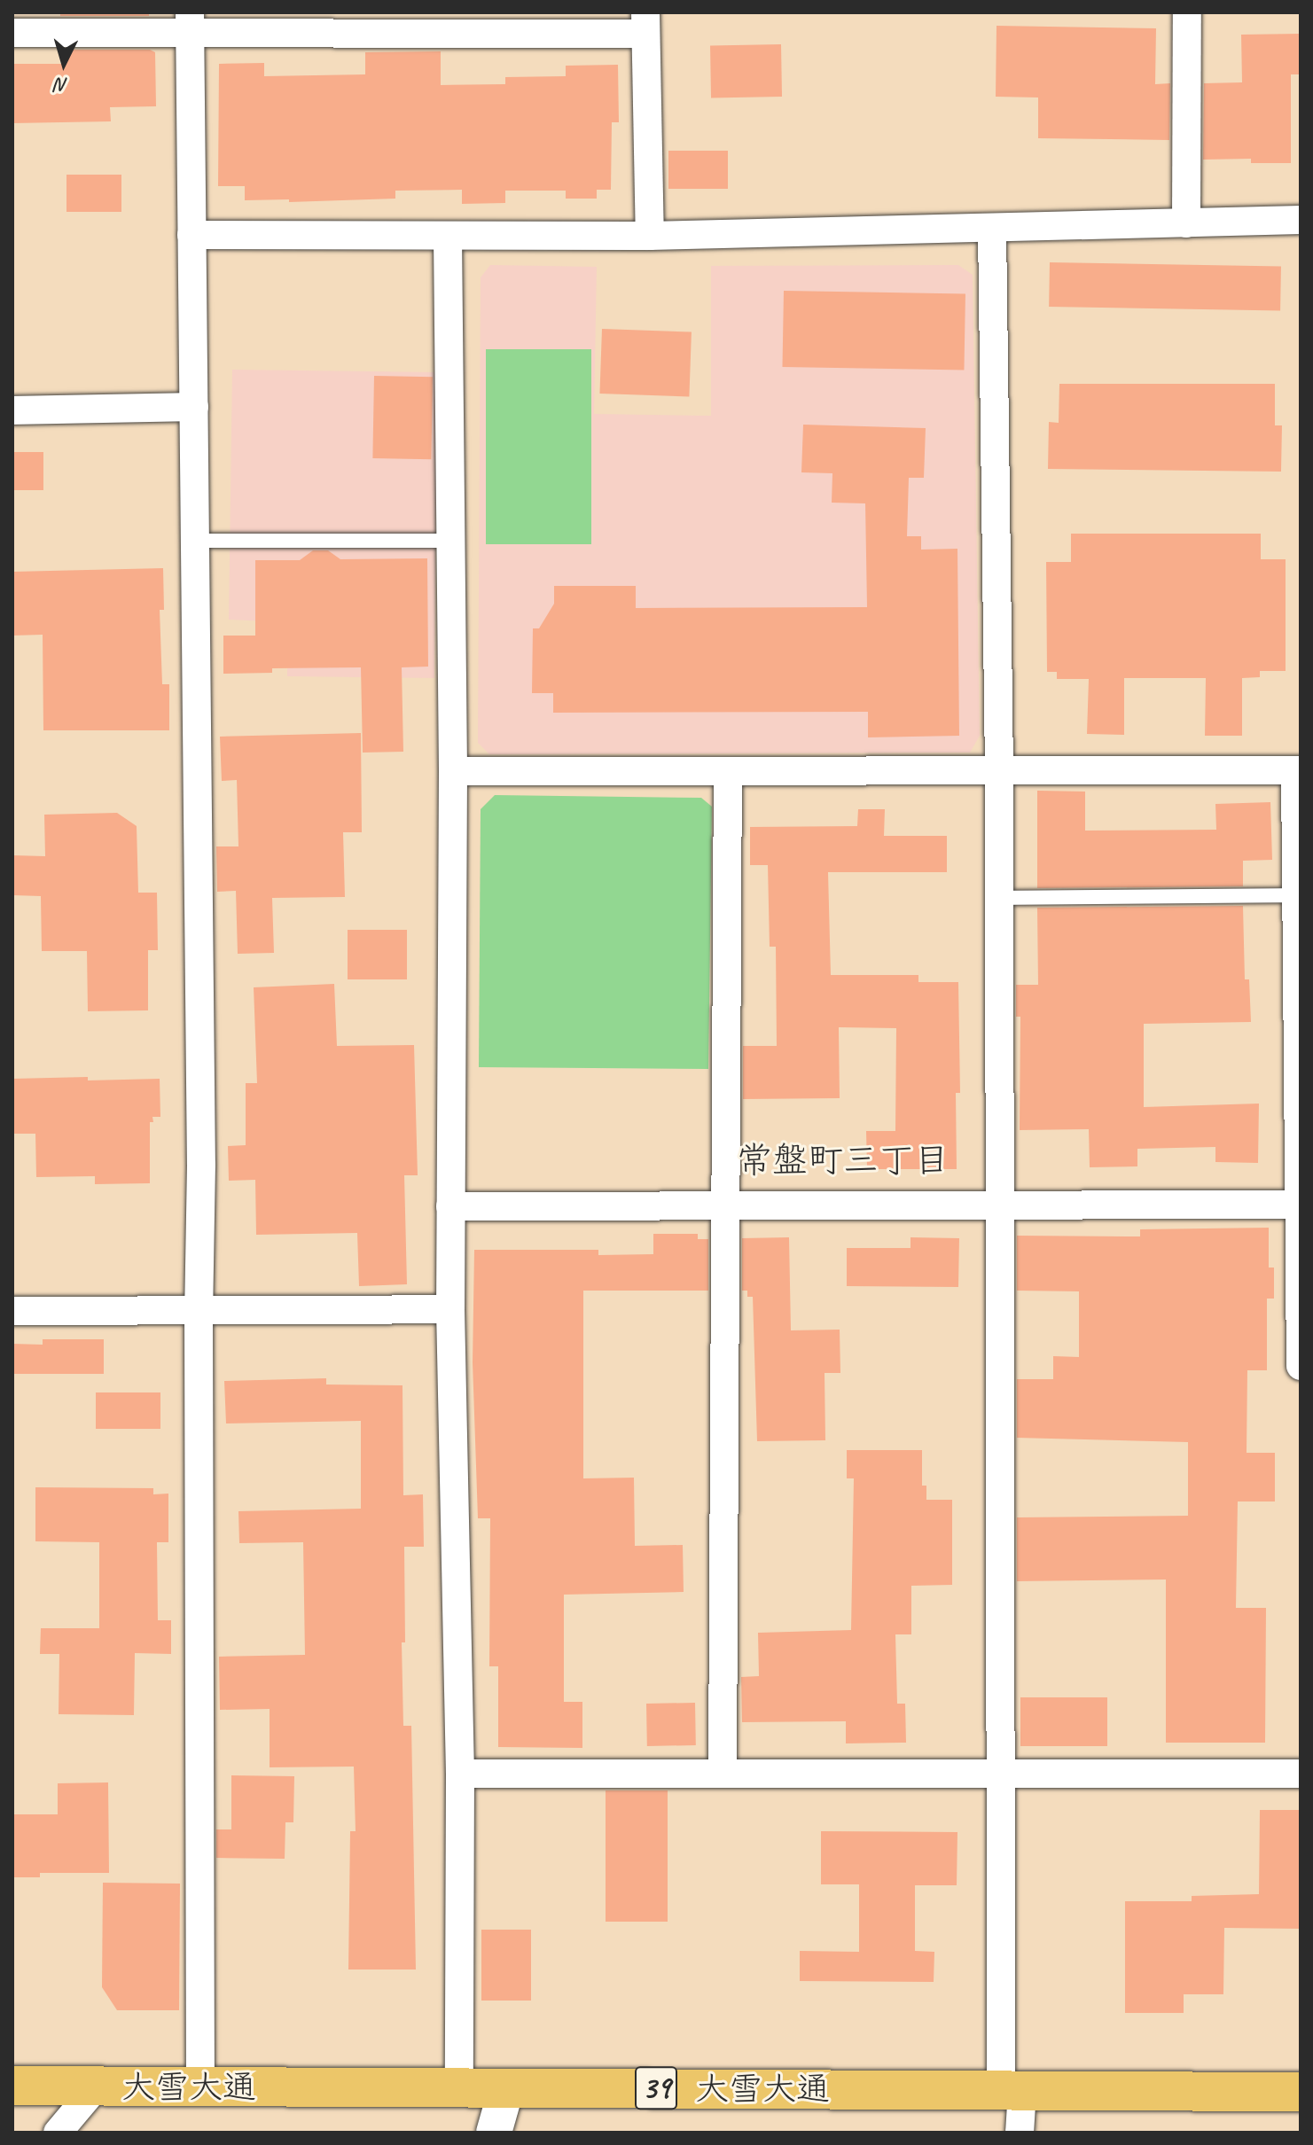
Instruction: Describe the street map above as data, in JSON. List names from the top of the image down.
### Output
{
  "streets": {
    "highway": ["大雪大通", "39"]
  },
  "districts": ["常盤町三丁目"],
  "north": "bottom"
}
